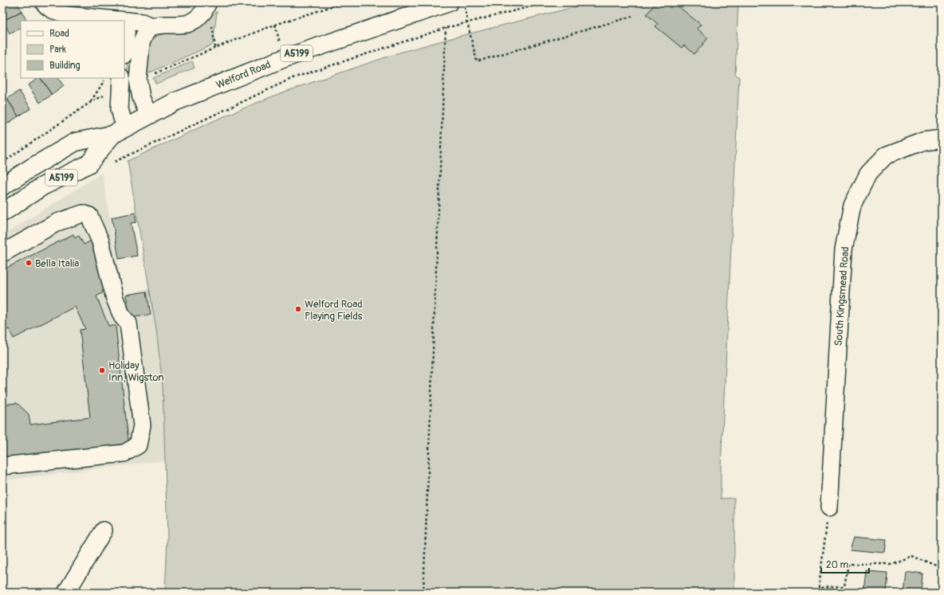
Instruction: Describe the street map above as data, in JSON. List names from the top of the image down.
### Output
{
  "streets": {
    "main road": ["A5199", "Welford Road"],
    "street": ["South Kingsmead Road"]
  },
  "crossings": [
    ["A5199", "Welford Road"]
  ],
  "places": ["Bella Italia", "Welford Road Playing Fields", "Holiday Inn, Wigston"],
  "legend": ["Road", "Park", "Building"],
  "scale_bar": "20 m"
}
